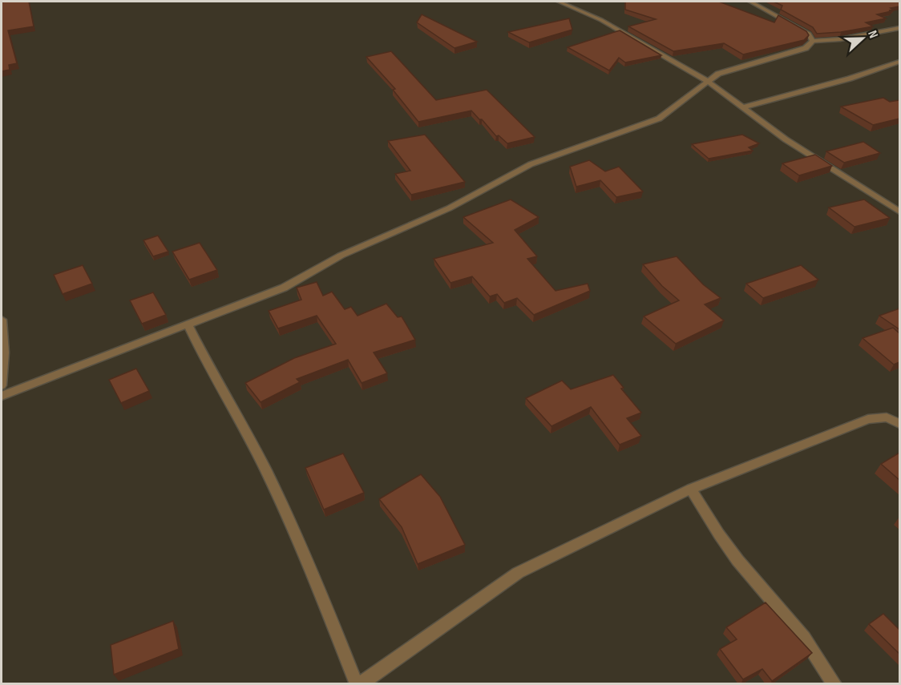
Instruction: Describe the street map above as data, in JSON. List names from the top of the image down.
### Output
{
  "north": "right"
}
